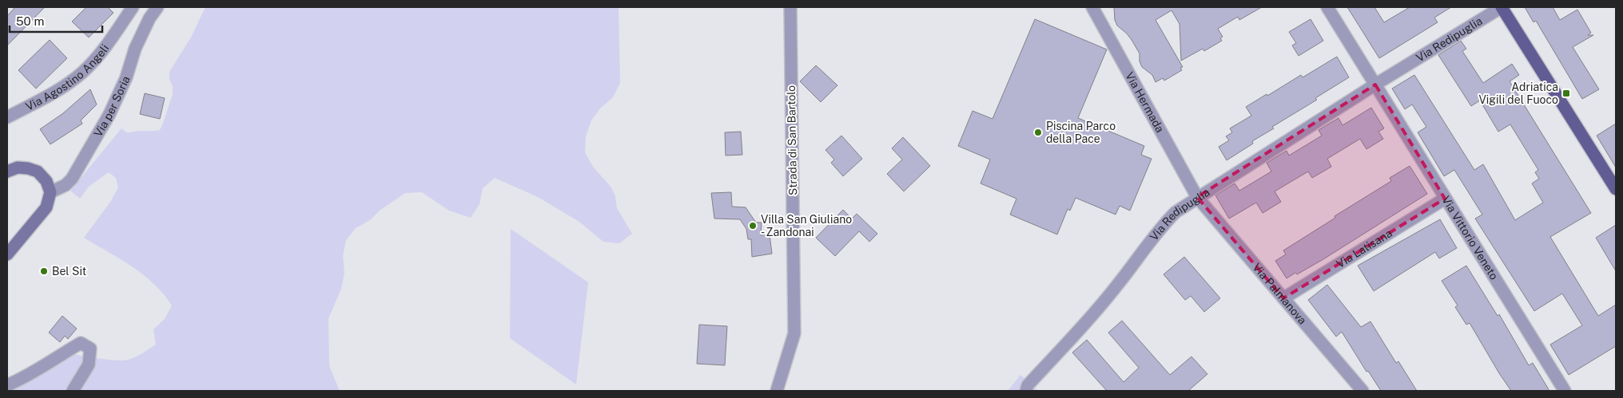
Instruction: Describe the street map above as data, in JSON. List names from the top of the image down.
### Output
{
  "streets": {
    "street": [
      "Via Redipuglia",
      "Via Agostino Angeli",
      "Via Hermada",
      "Via per Soria",
      "Strada di San Bartolo",
      "Via Vittorio Veneto",
      "Via Latisana",
      "Via Palmanova"
    ]
  },
  "crossings": [
    ["Via Redipuglia", "Via Hermada"],
    ["Via Redipuglia", "Via Vittorio Veneto"],
    ["Via Redipuglia", "Via Palmanova"],
    ["Via Hermada", "Via Palmanova"],
    ["Via Vittorio Veneto", "Via Latisana"],
    ["Via Latisana", "Via Palmanova"]
  ],
  "places": {
    "transit": ["Adriatica Vigili del Fuoco"],
    "other": ["Piscina Parco della Pace", "Villa San Giuliano - Zandonai", "Bel Sit"]
  },
  "scale_bar": "50 m"
}
